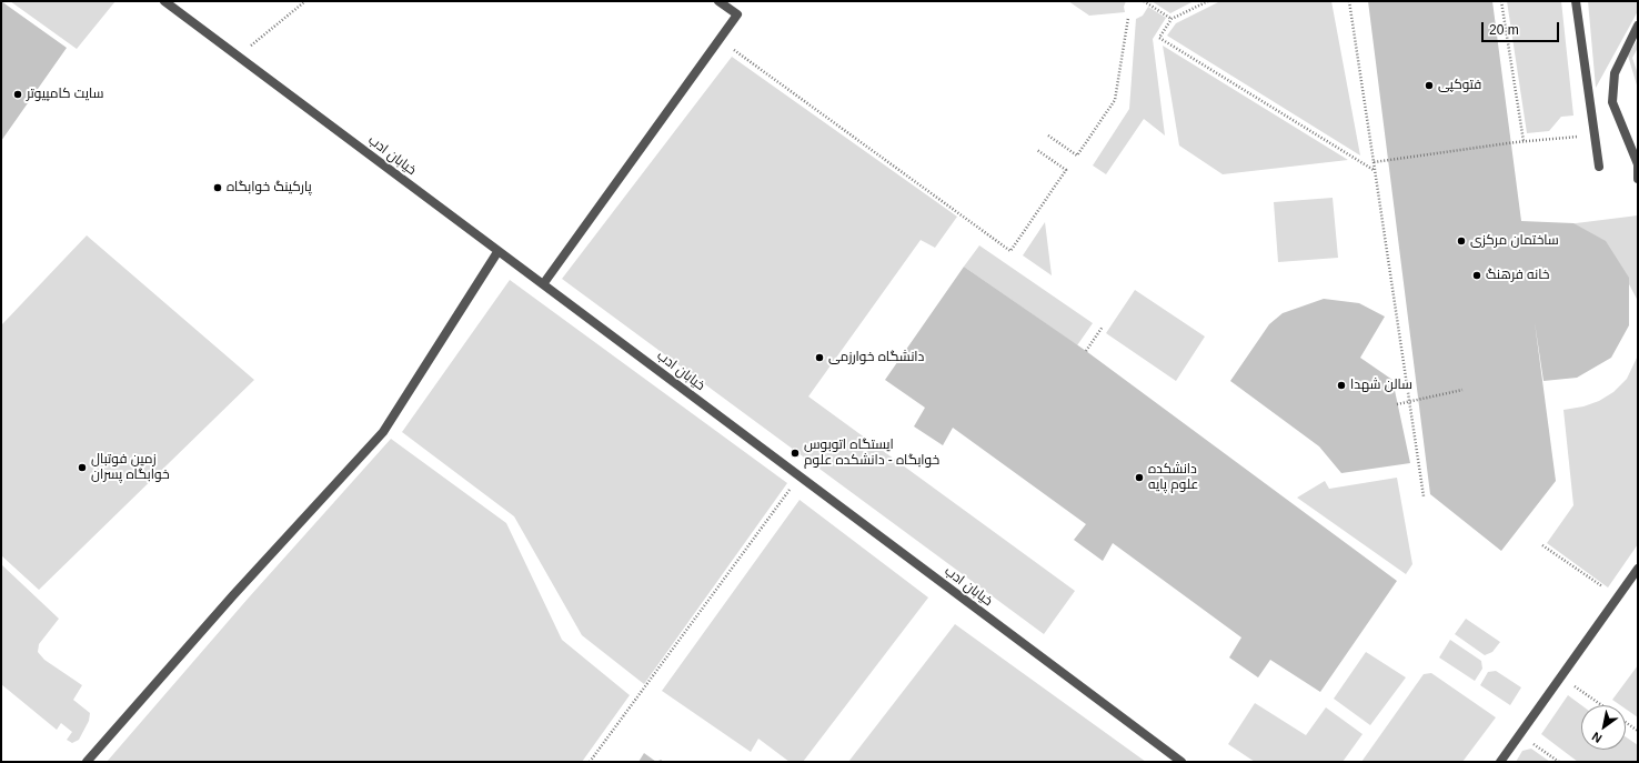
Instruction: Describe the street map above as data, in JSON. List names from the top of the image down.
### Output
{
  "streets": {
    "lane": ["خیابان ادب"]
  },
  "places": [
    "فتوکپی",
    "سایت کامپیوتر",
    "پارکینگ خوابگاه",
    "ساختمان مرکزی",
    "خانه فرهنگ",
    "دانشگاه خوارزمی",
    "سالن شهدا",
    "ایستگاه اتوبوس خوابگاه - دانشکده علوم",
    "زمین فوتبال خوابگاه پسران",
    "دانشکده علوم پایه"
  ],
  "scale_bar": "20 m",
  "north": "bottom left"
}
